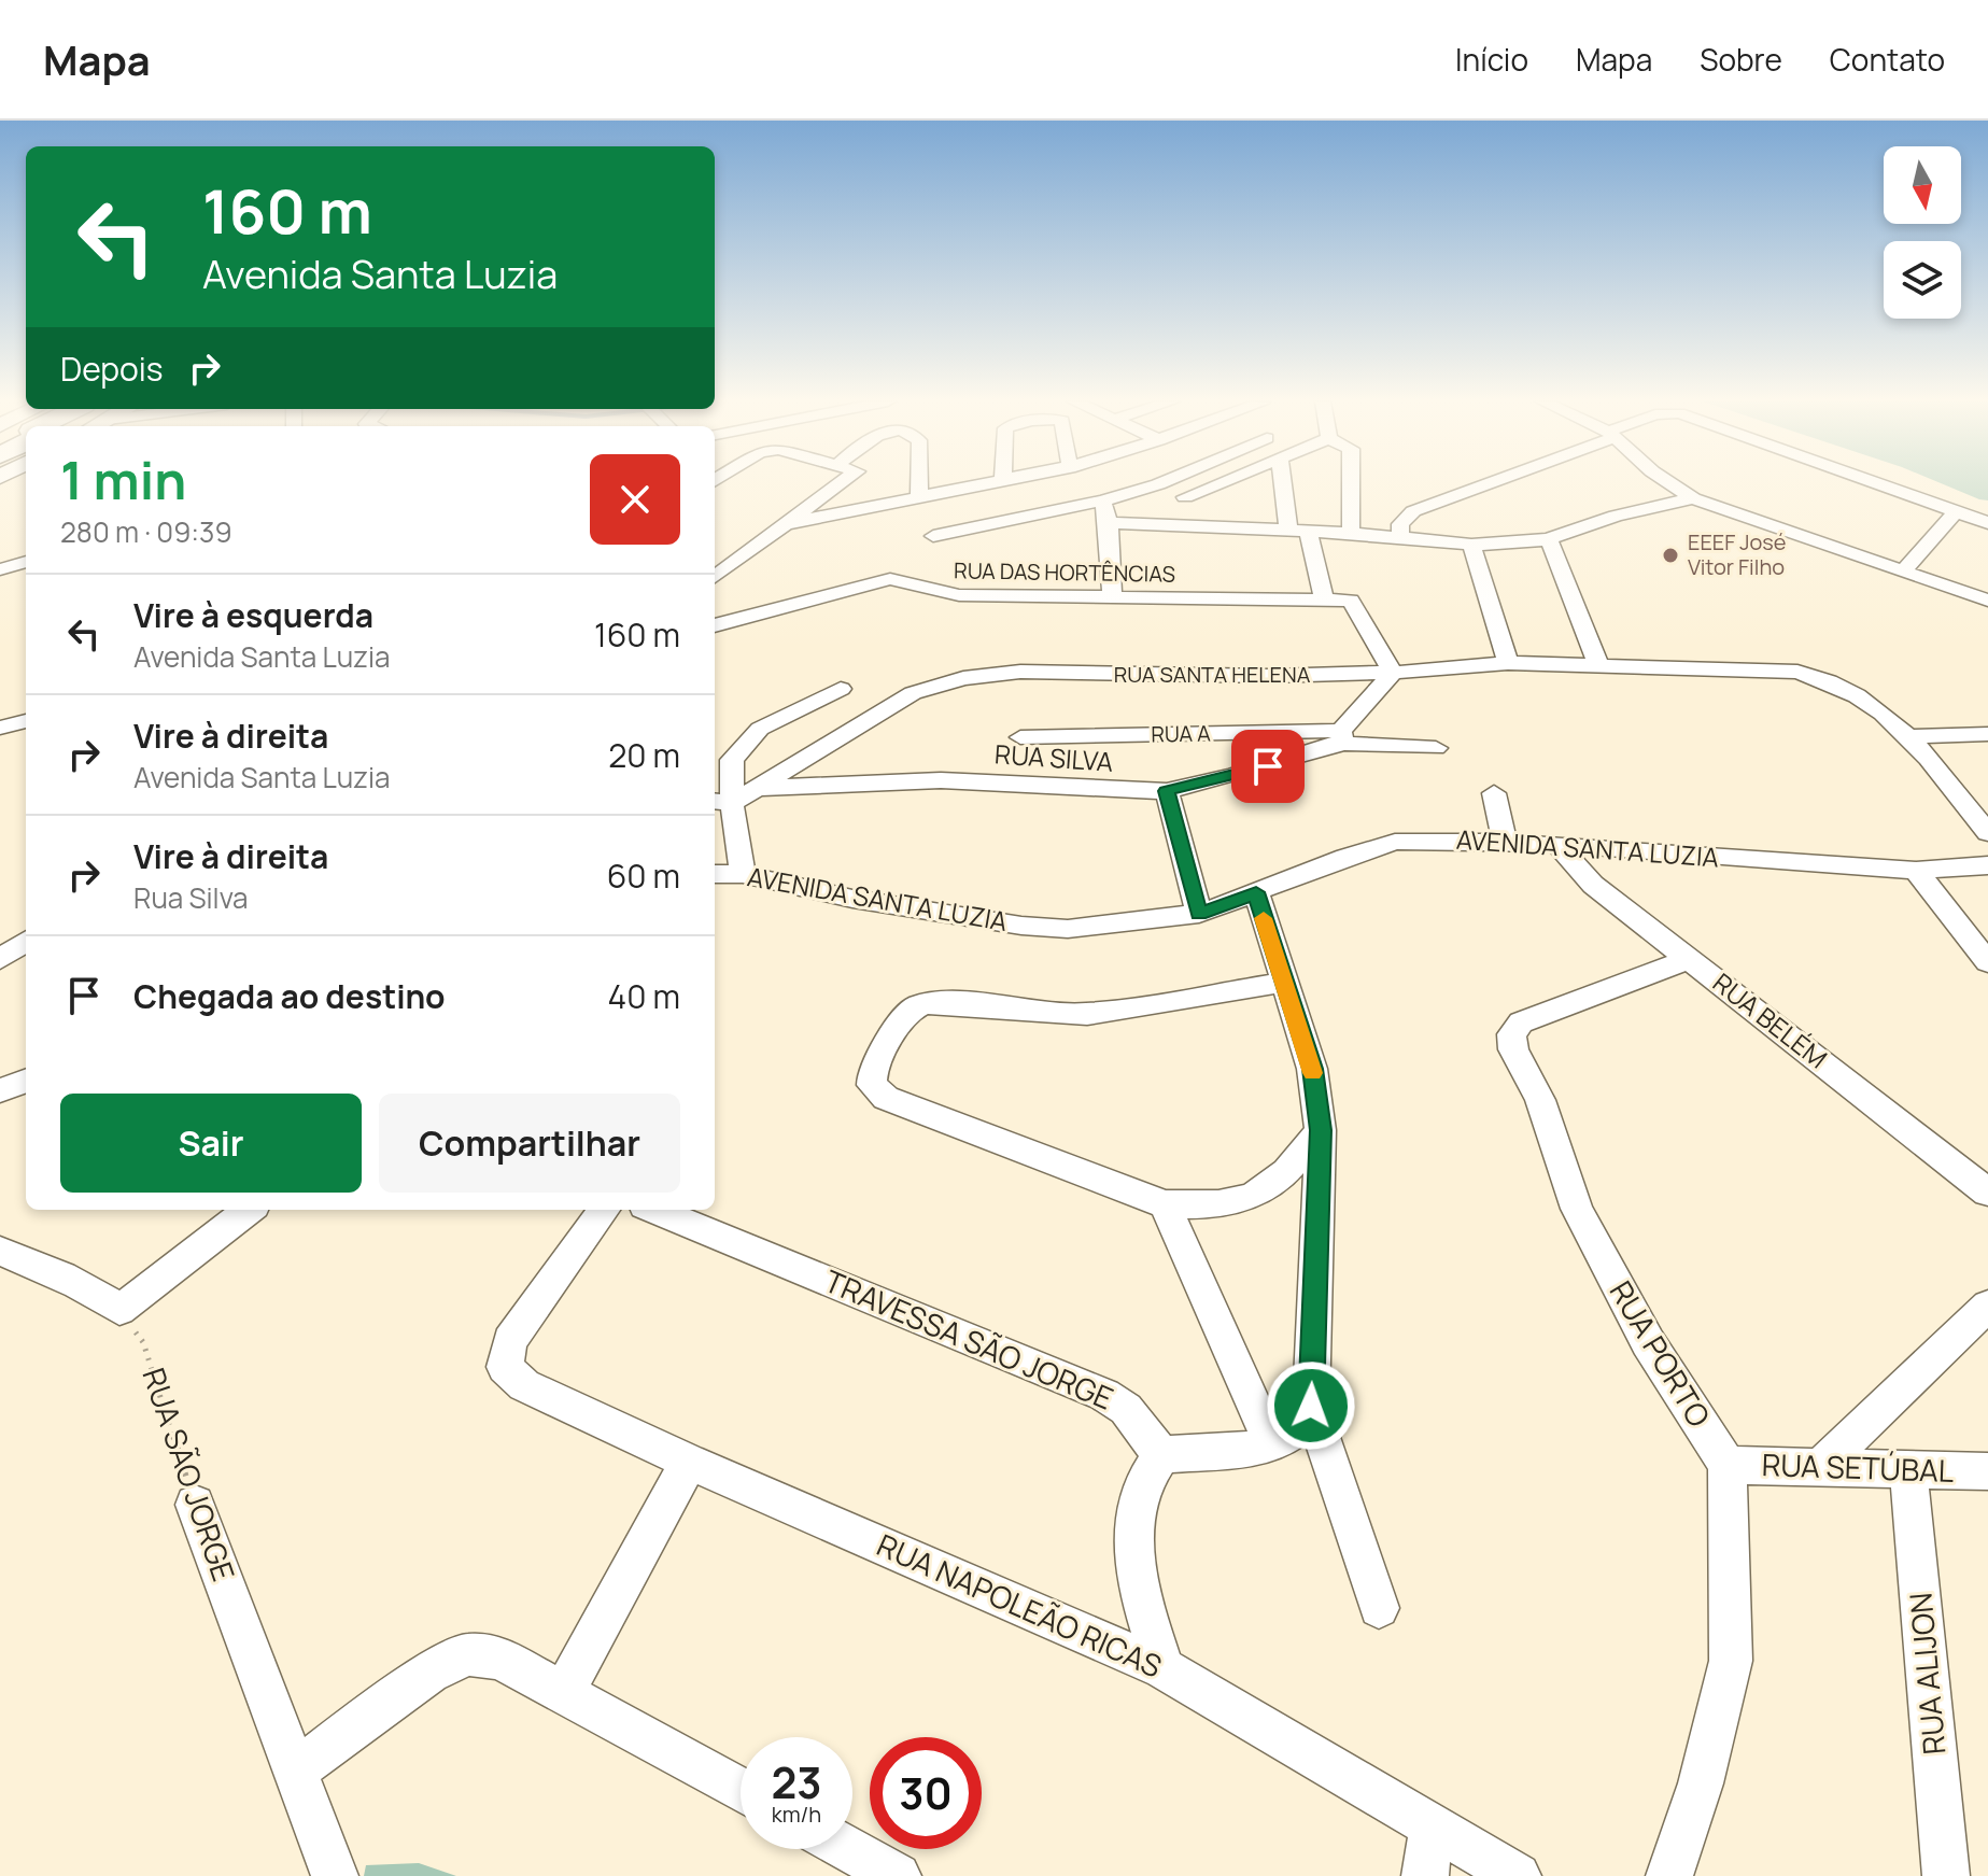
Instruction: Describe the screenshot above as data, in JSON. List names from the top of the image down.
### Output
{
  "streets": {
    "street": [
      "RUA DAS HORTÊNCIAS",
      "RUA SANTA HELENA",
      "RUA A",
      "RUA SILVA",
      "AVENIDA SANTA LUZIA",
      "RUA BELÉM",
      "TRAVESSA SÃO JORGE",
      "RUA PORTO",
      "RUA SETÚBAL",
      "RUA SÃO JORGE",
      "RUA NAPOLEÃO RICAS",
      "RUA ALIJON"
    ]
  },
  "crossings": [
    ["RUA SANTA HELENA", "RUA SILVA"],
    ["RUA A", "RUA SILVA"],
    ["AVENIDA SANTA LUZIA", "RUA BELÉM"],
    ["RUA BELÉM", "RUA PORTO"],
    ["RUA PORTO", "RUA SETÚBAL"],
    ["RUA SETÚBAL", "RUA ALIJON"]
  ],
  "places": ["EEEF José Vitor Filho"],
  "north": "bottom",
  "page": {
    "header": "Mapa",
    "nav": [
      "Início",
      "Mapa",
      "Sobre",
      "Contato"
    ],
    "turn": ["160 m", "Avenida Santa Luzia"],
    "then": "Depois",
    "heading": ["1 min", "280 m · 09:39"],
    "list": [
      {
        "name": "Vire à esquerda",
        "note": "Avenida Santa Luzia",
        "value": "160 m"
      },
      {
        "name": "Vire à direita",
        "note": "Avenida Santa Luzia",
        "value": "20 m"
      },
      {
        "name": "Vire à direita",
        "note": "Rua Silva",
        "value": "60 m"
      },
      {
        "name": "Chegada ao destino",
        "value": "40 m"
      }
    ],
    "buttons": ["Sair", "Compartilhar"],
    "speed": "23 km/h",
    "limit": "30"
  }
}
